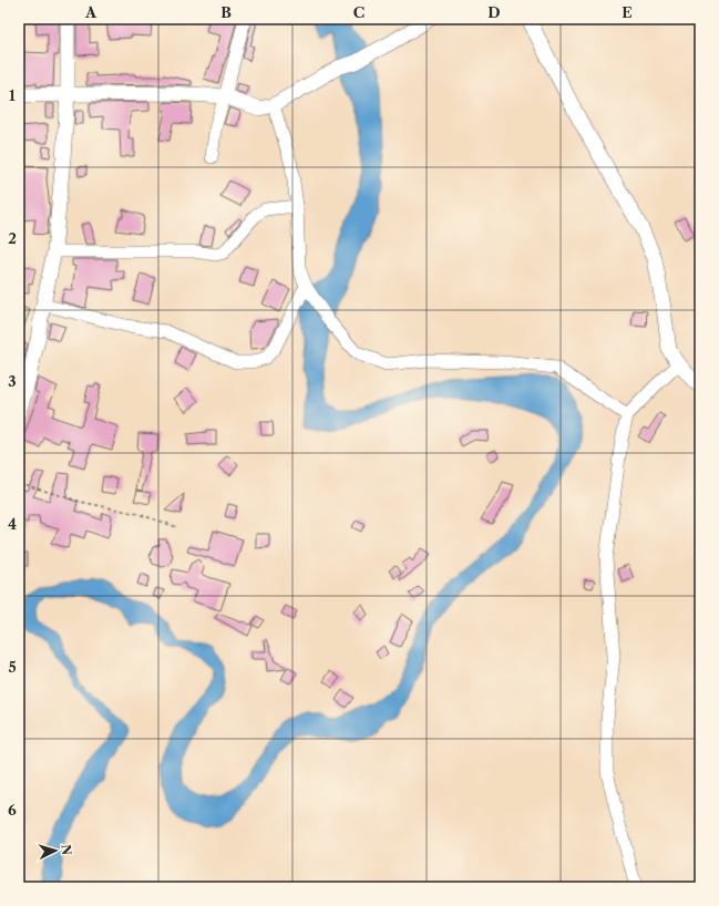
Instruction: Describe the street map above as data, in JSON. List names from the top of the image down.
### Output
{
  "north": "right",
  "grid": {
    "columns": [
      "A",
      "B",
      "C",
      "D",
      "E"
    ],
    "rows": [
      "1",
      "2",
      "3",
      "4",
      "5",
      "6"
    ]
  }
}
